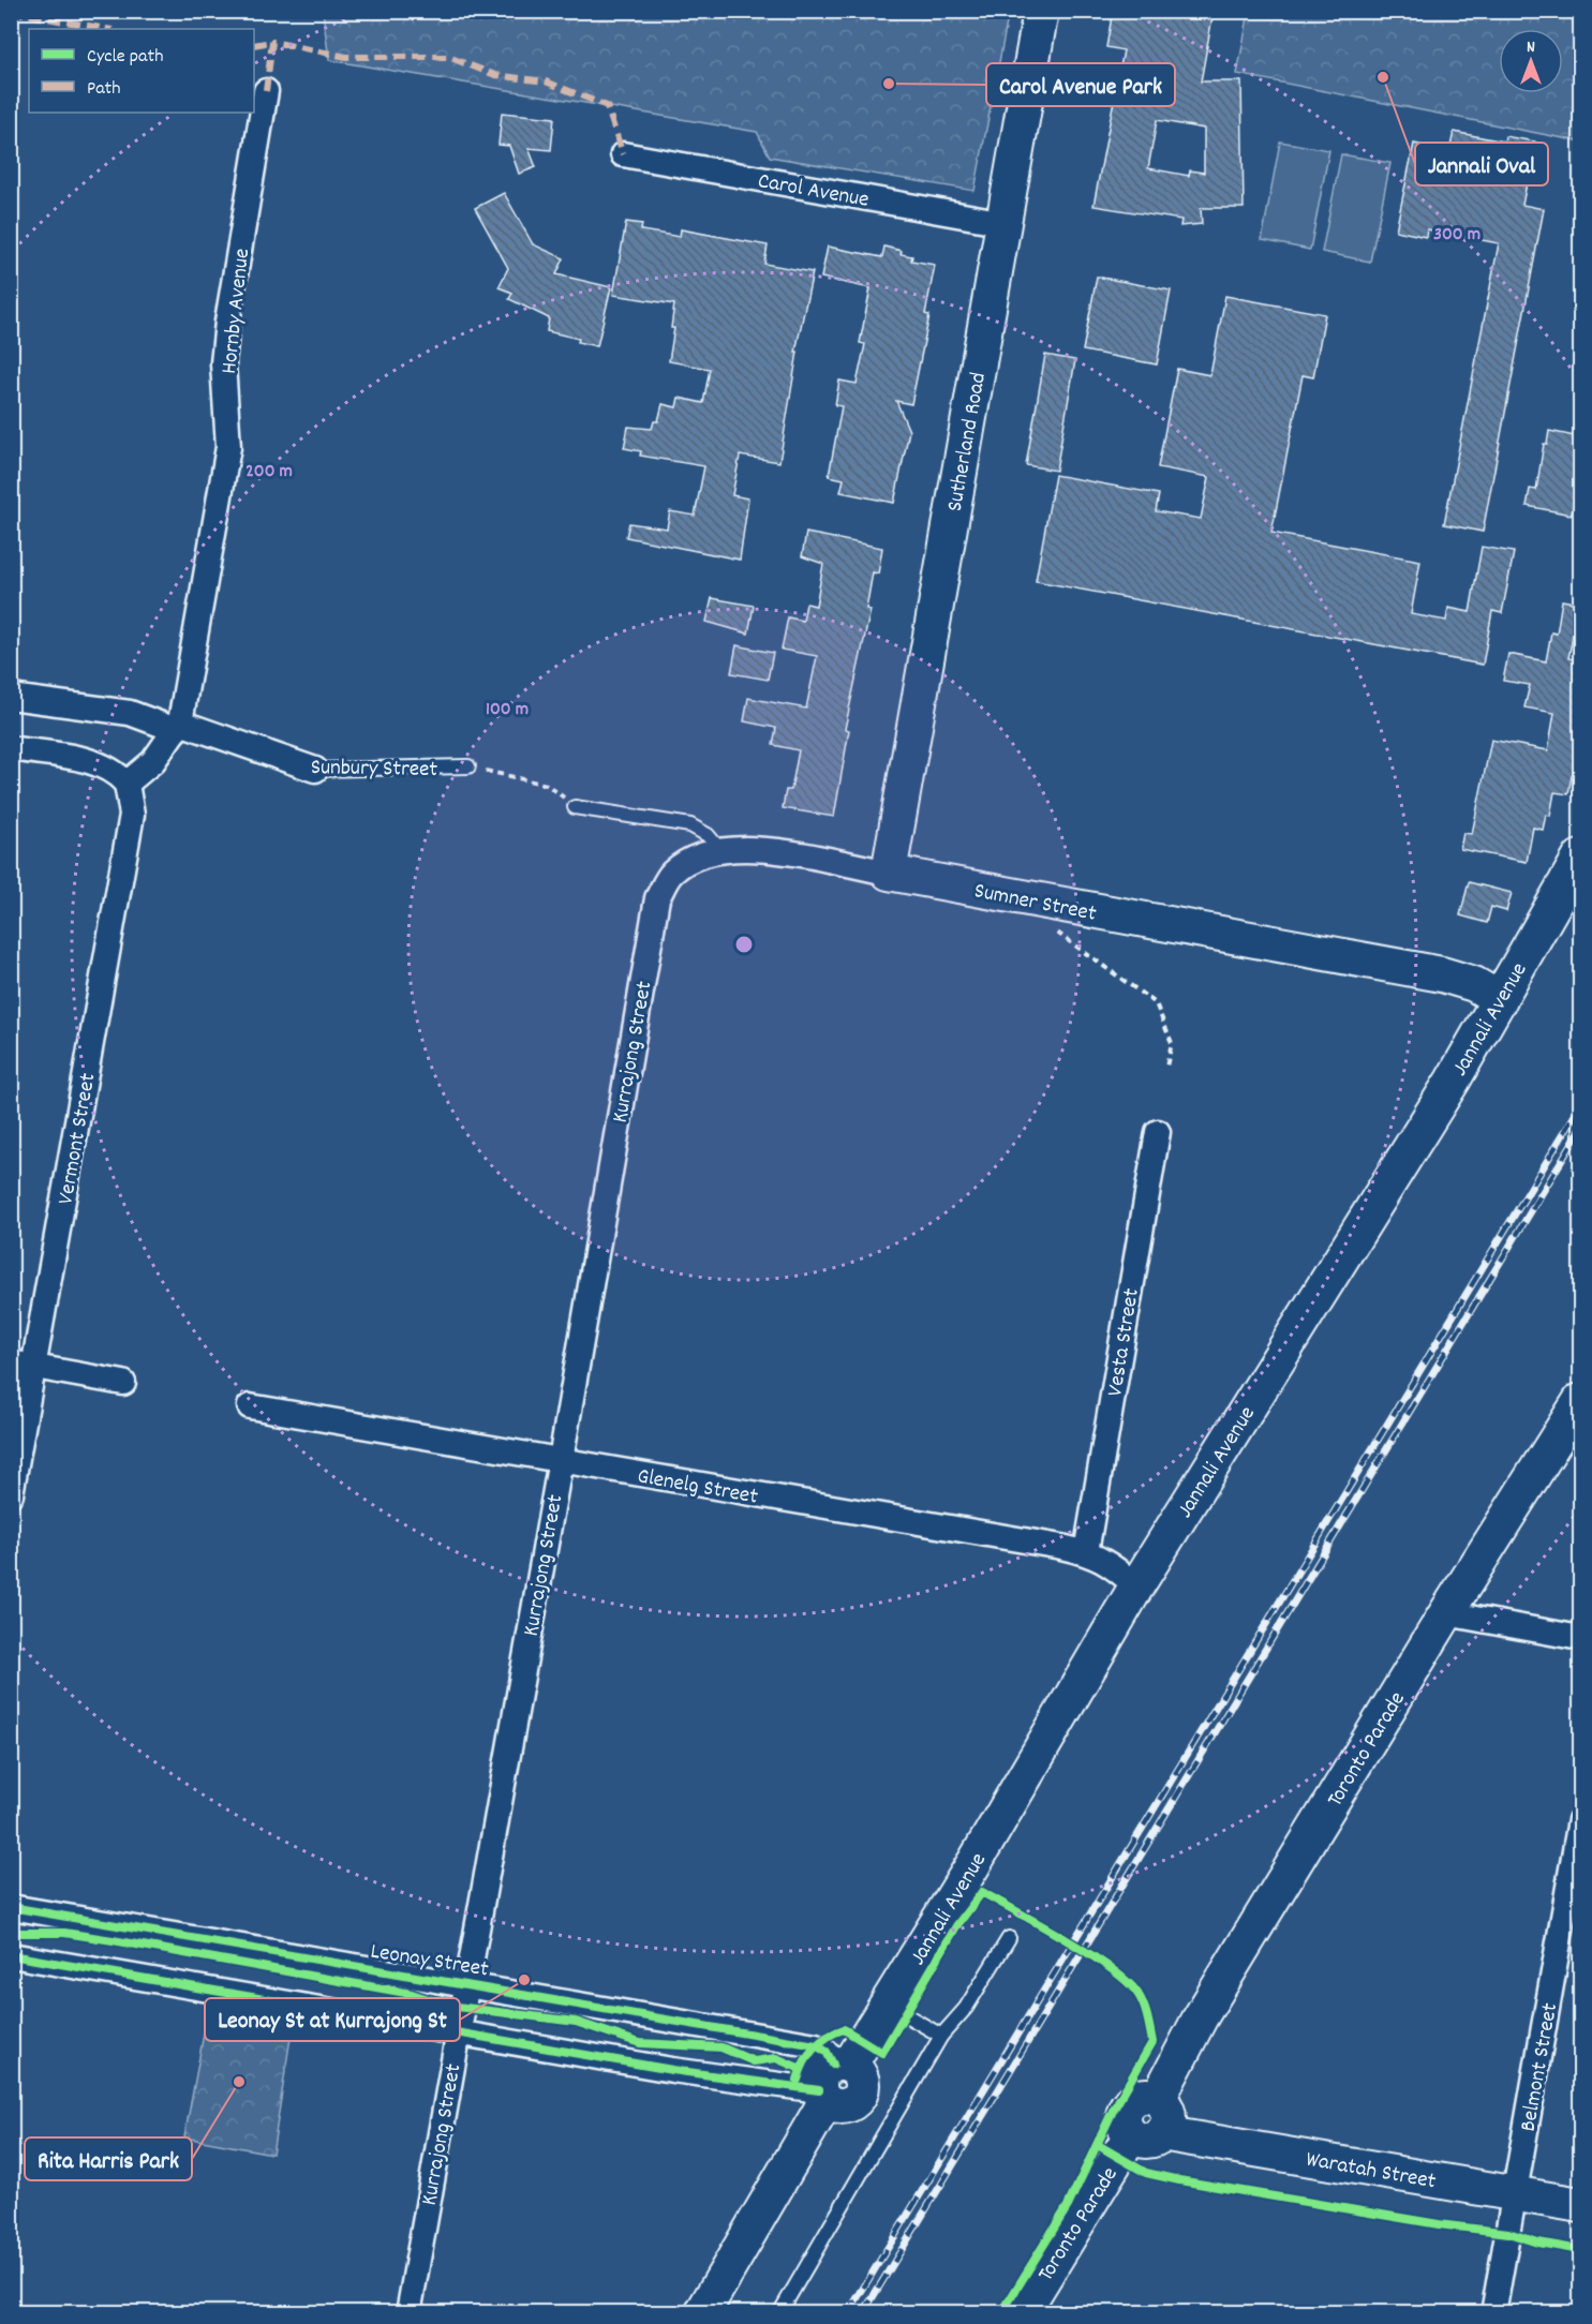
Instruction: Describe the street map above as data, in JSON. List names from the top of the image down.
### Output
{
  "streets": {
    "street": [
      "Carol Avenue",
      "Hornby Avenue",
      "Sutherland Road",
      "Sunbury Street",
      "Sumner Street",
      "Jannali Avenue",
      "Kurrajong Street",
      "Vermont Street",
      "Vesta Street",
      "Glenelg Street",
      "Toronto Parade",
      "Leonay Street",
      "Belmont Street",
      "Waratah Street"
    ]
  },
  "crossings": [
    ["Carol Avenue", "Sutherland Road"],
    ["Hornby Avenue", "Sunbury Street"],
    ["Sutherland Road", "Sumner Street"],
    ["Sumner Street", "Jannali Avenue"],
    ["Sumner Street", "Kurrajong Street"],
    ["Jannali Avenue", "Glenelg Street"],
    ["Jannali Avenue", "Leonay Street"],
    ["Kurrajong Street", "Glenelg Street"],
    ["Kurrajong Street", "Leonay Street"],
    ["Vesta Street", "Glenelg Street"],
    ["Toronto Parade", "Waratah Street"],
    ["Belmont Street", "Waratah Street"]
  ],
  "places": [
    "Jannali Oval",
    "Carol Avenue Park",
    "Leonay St at Kurrajong St",
    "Rita Harris Park"
  ],
  "legend": ["Cycle path", "Path"],
  "north": "top",
  "rings": ["300 m", "200 m", "100 m"]
}
